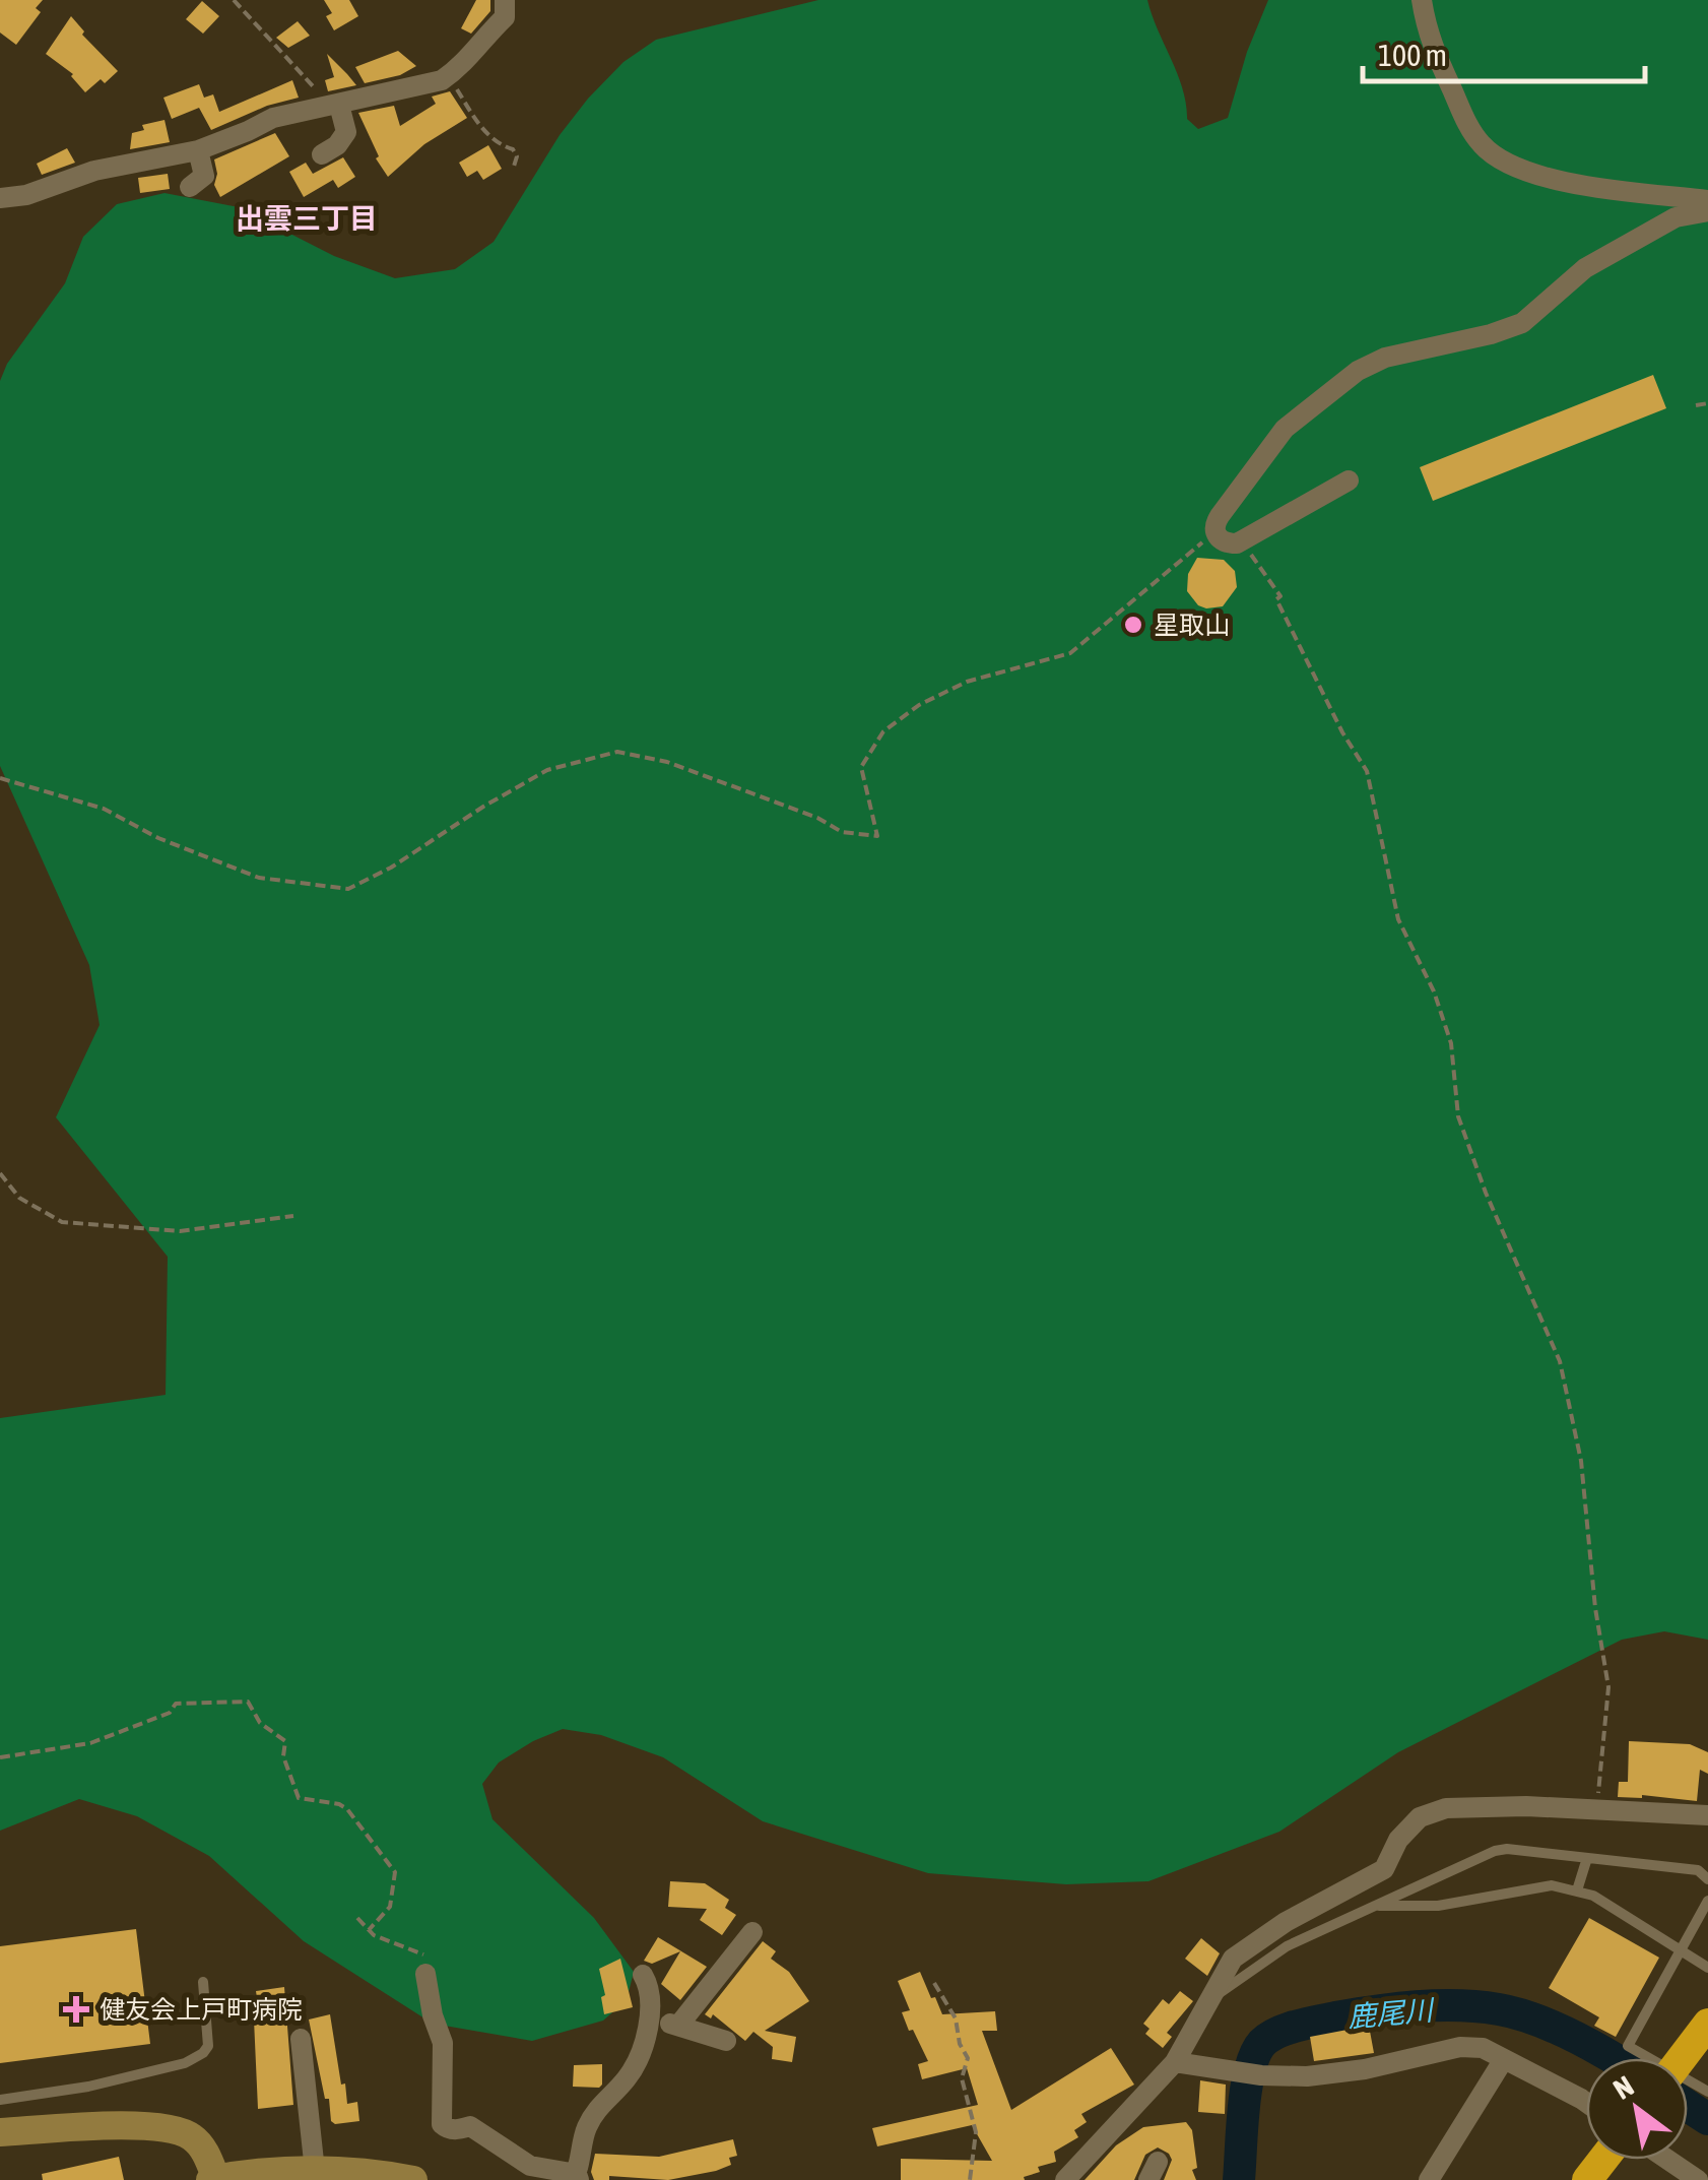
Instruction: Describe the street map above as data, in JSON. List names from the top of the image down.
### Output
{
  "districts": ["出雲三丁目"],
  "water": ["鹿尾川"],
  "places": {
    "other": ["星取山"],
    "health": ["健友会上戸町病院"]
  },
  "scale_bar": "100 m",
  "north": "top left"
}
